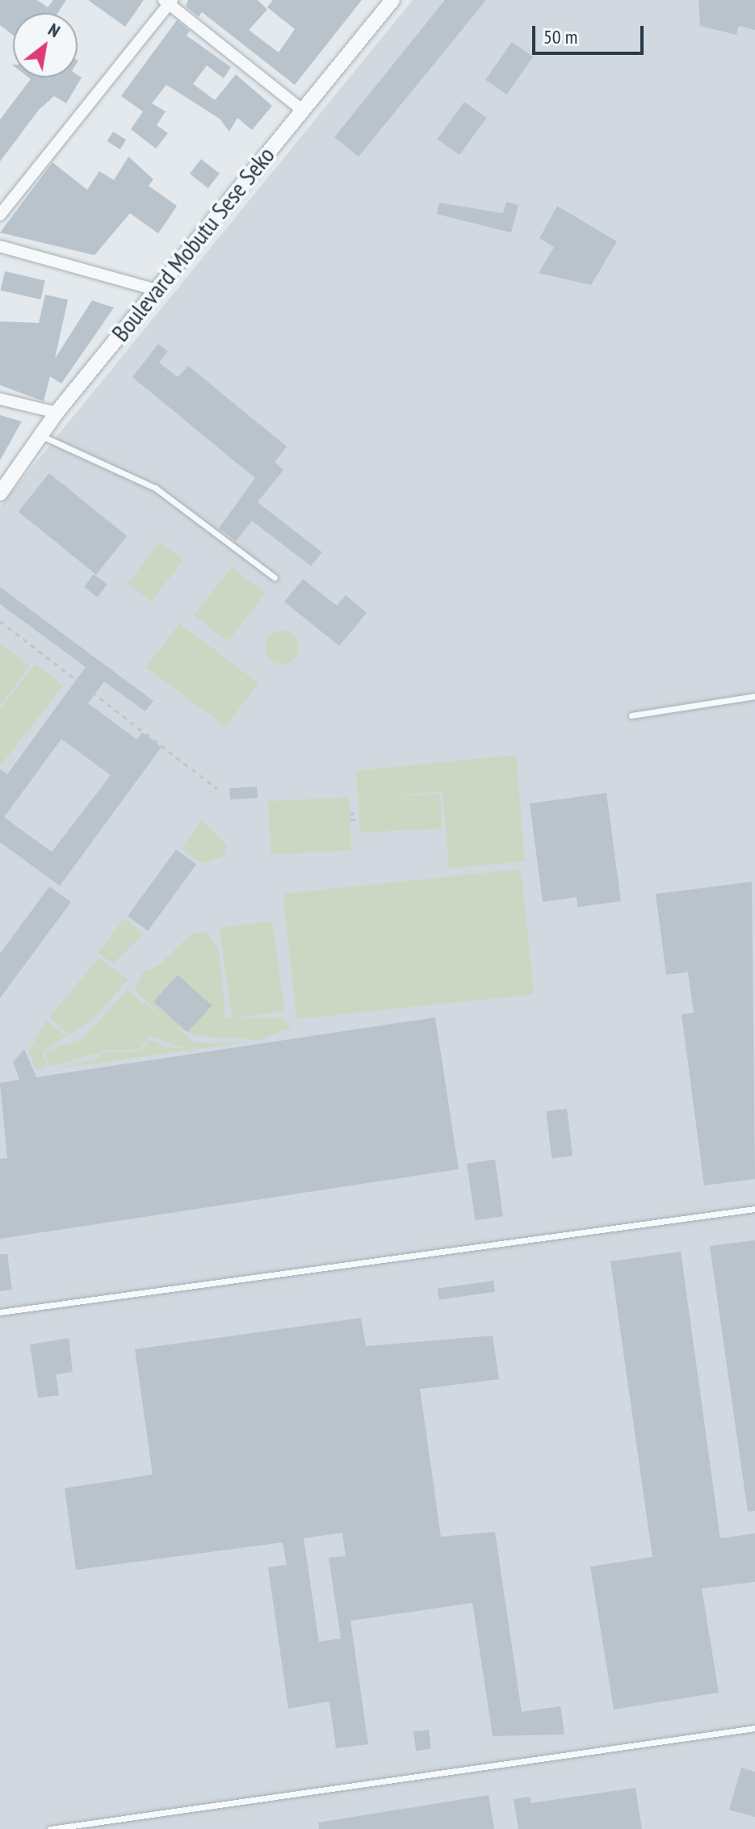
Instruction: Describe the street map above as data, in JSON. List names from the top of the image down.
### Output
{
  "streets": {
    "street": ["Boulevard Mobutu Sese Seko"]
  },
  "scale_bar": "50 m",
  "north": "top right"
}
